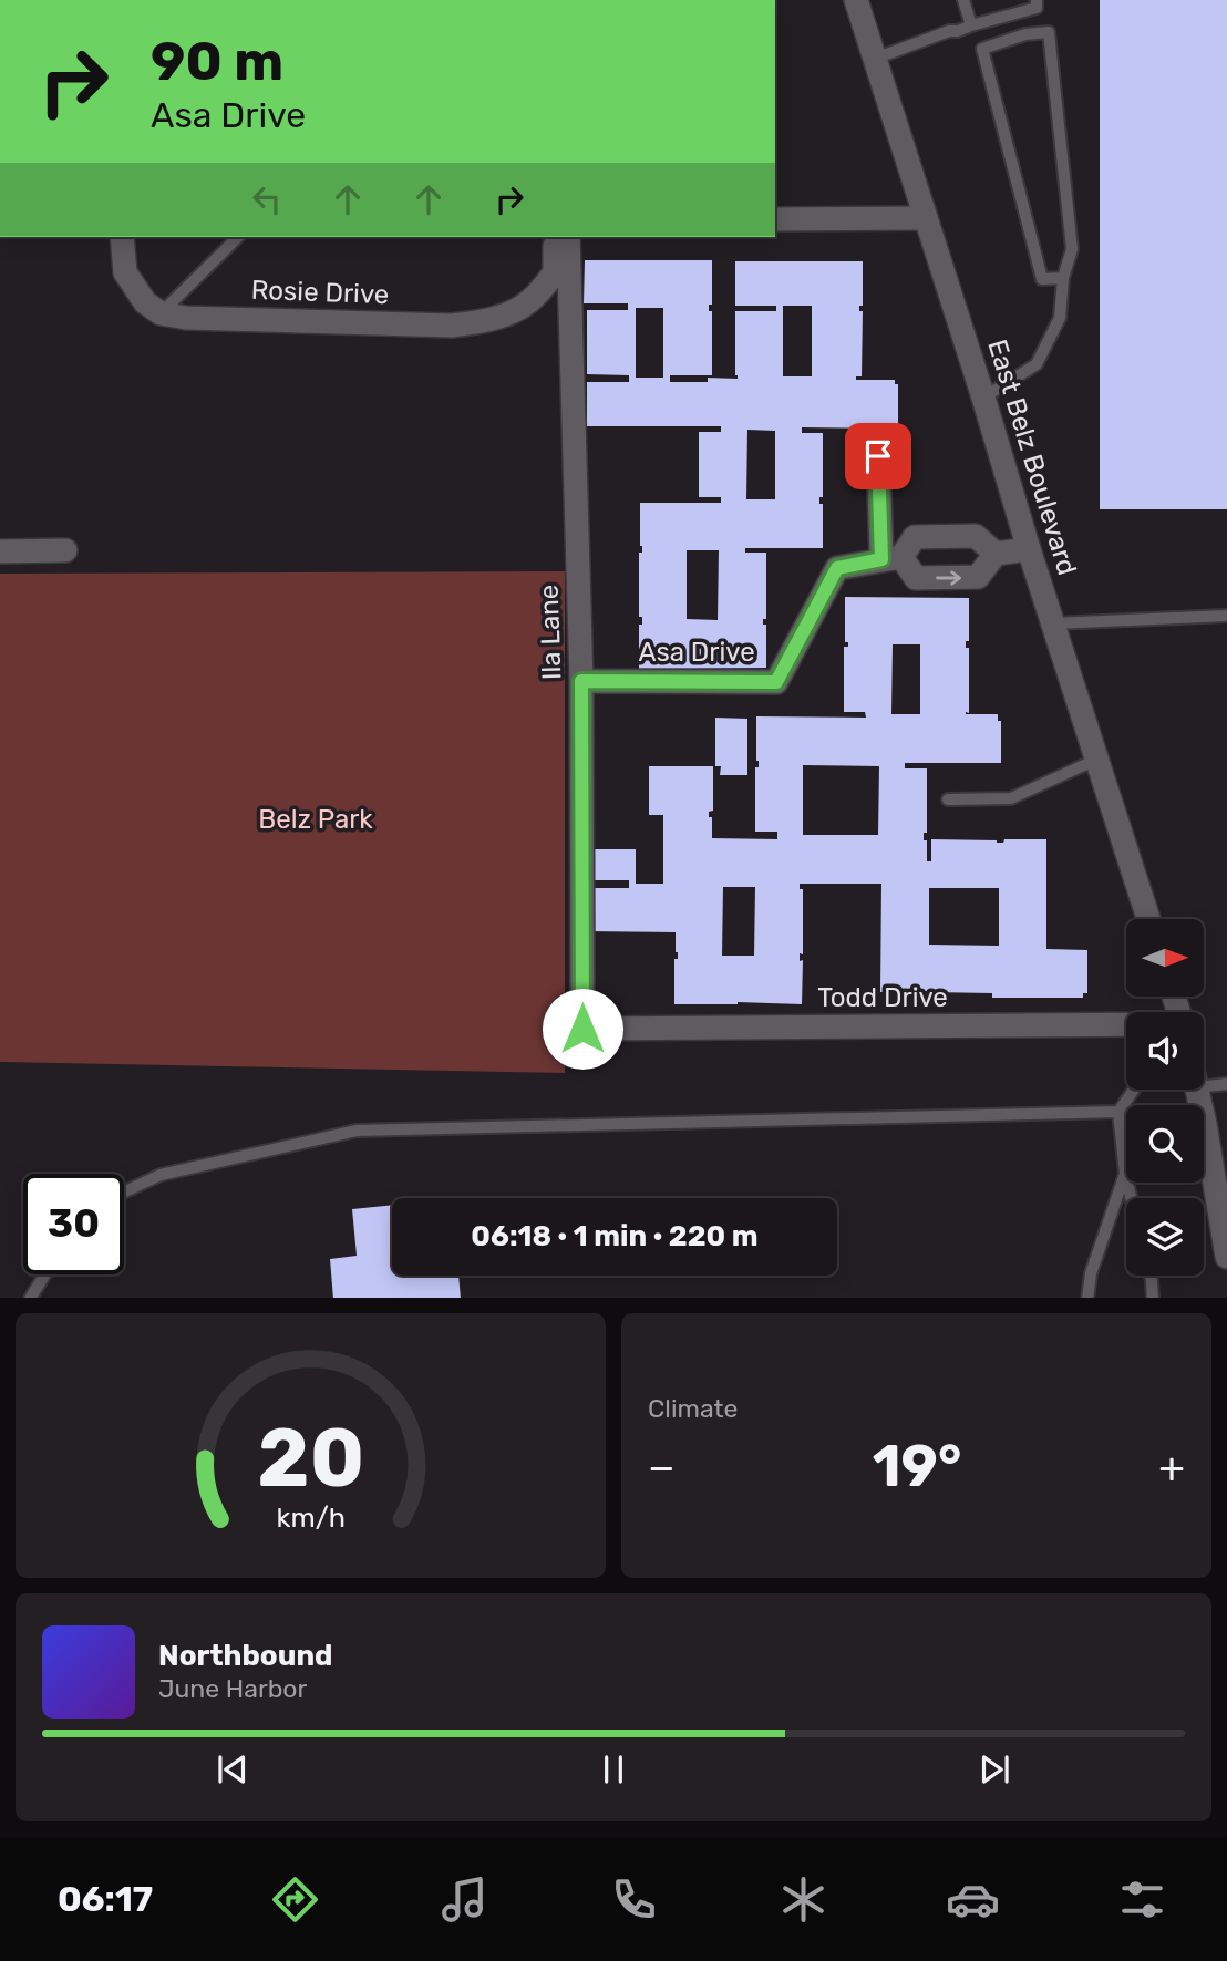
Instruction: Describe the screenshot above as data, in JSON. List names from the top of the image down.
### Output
{
  "streets": {
    "street": [
      "Rosie Drive",
      "East Belz Boulevard",
      "Ila Lane",
      "Asa Drive",
      "Todd Drive"
    ]
  },
  "crossings": [
    ["Ila Lane", "Asa Drive"],
    ["Ila Lane", "Todd Drive"]
  ],
  "parks": ["Belz Park"],
  "north": "right",
  "page": {
    "turn": ["90 m", "Asa Drive"],
    "limit": "30",
    "trip": "06:18 · 1 min · 220 m",
    "tile": "Climate",
    "heat": ["−", "19°", "+"],
    "song": ["Northbound", "June Harbor"],
    "tabs": "06:17",
    "gauge": ["20", "km/h"]
  }
}
